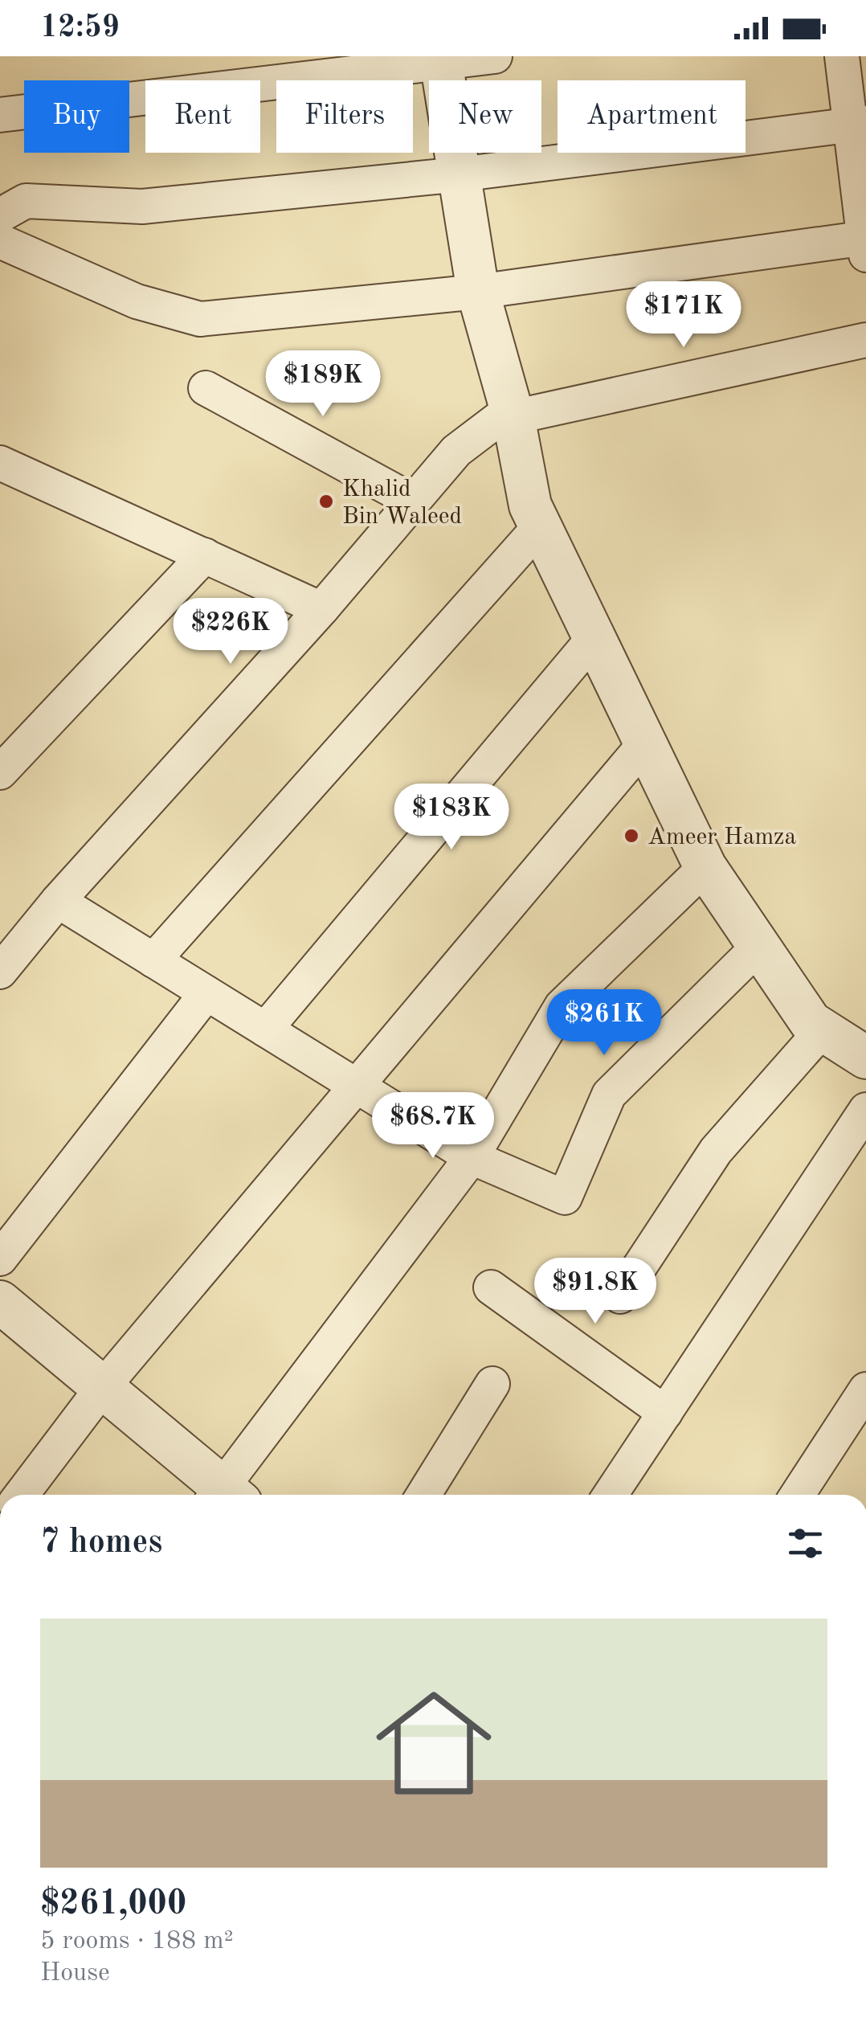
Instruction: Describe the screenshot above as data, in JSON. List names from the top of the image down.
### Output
{
  "places": ["Khalid Bin Waleed", "Ameer Hamza"],
  "page": {
    "status": "12:59",
    "chip": [
      "Buy",
      "Rent",
      "Filters",
      "New",
      "Apartment"
    ],
    "price": [
      "$171K",
      "$189K",
      "$226K",
      "$183K",
      "$261K",
      "$68.7K",
      "$91.8K"
    ],
    "heading": "7 homes",
    "list": [
      {
        "name": "$261,000",
        "note": "5 rooms · 188 m² · House"
      }
    ]
  }
}
